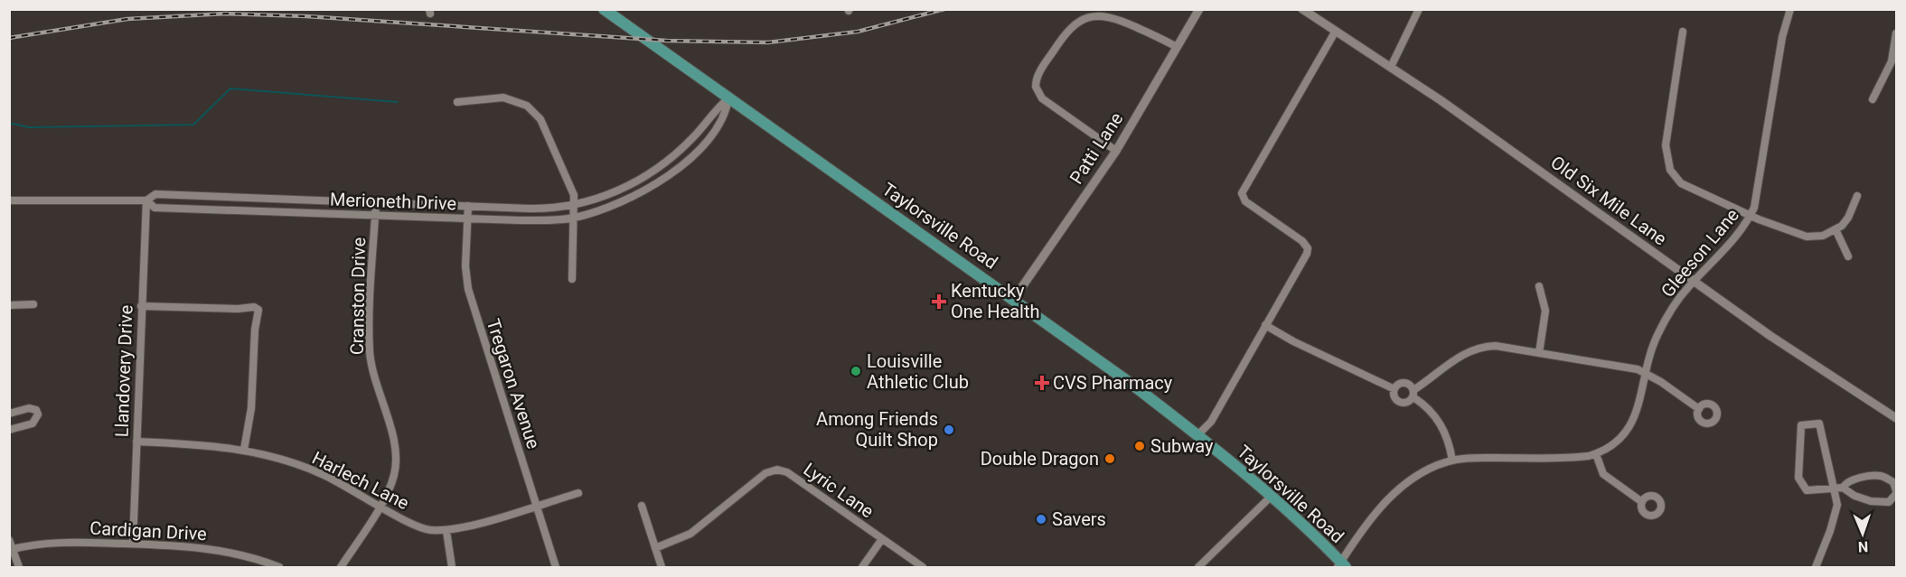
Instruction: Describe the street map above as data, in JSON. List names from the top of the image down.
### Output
{
  "streets": {
    "main road": ["Taylorsville Road"],
    "street": [
      "Patti Lane",
      "Old Six Mile Lane",
      "Merioneth Drive",
      "Gleeson Lane",
      "Cranston Drive",
      "Llandovery Drive",
      "Tregaron Avenue",
      "Harlech Lane",
      "Lyric Lane",
      "Cardigan Drive"
    ]
  },
  "crossings": [
    ["Patti Lane", "Taylorsville Road"],
    ["Old Six Mile Lane", "Gleeson Lane"],
    ["Merioneth Drive", "Taylorsville Road"],
    ["Merioneth Drive", "Cranston Drive"],
    ["Merioneth Drive", "Llandovery Drive"],
    ["Merioneth Drive", "Tregaron Avenue"],
    ["Taylorsville Road", "Gleeson Lane"],
    ["Cranston Drive", "Harlech Lane"],
    ["Llandovery Drive", "Harlech Lane"],
    ["Llandovery Drive", "Cardigan Drive"],
    ["Tregaron Avenue", "Harlech Lane"]
  ],
  "places": {
    "health": ["Kentucky One Health", "CVS Pharmacy"],
    "other": [
      "Louisville Athletic Club",
      "Among Friends Quilt Shop",
      "Subway",
      "Double Dragon",
      "Savers"
    ]
  },
  "north": "bottom"
}
